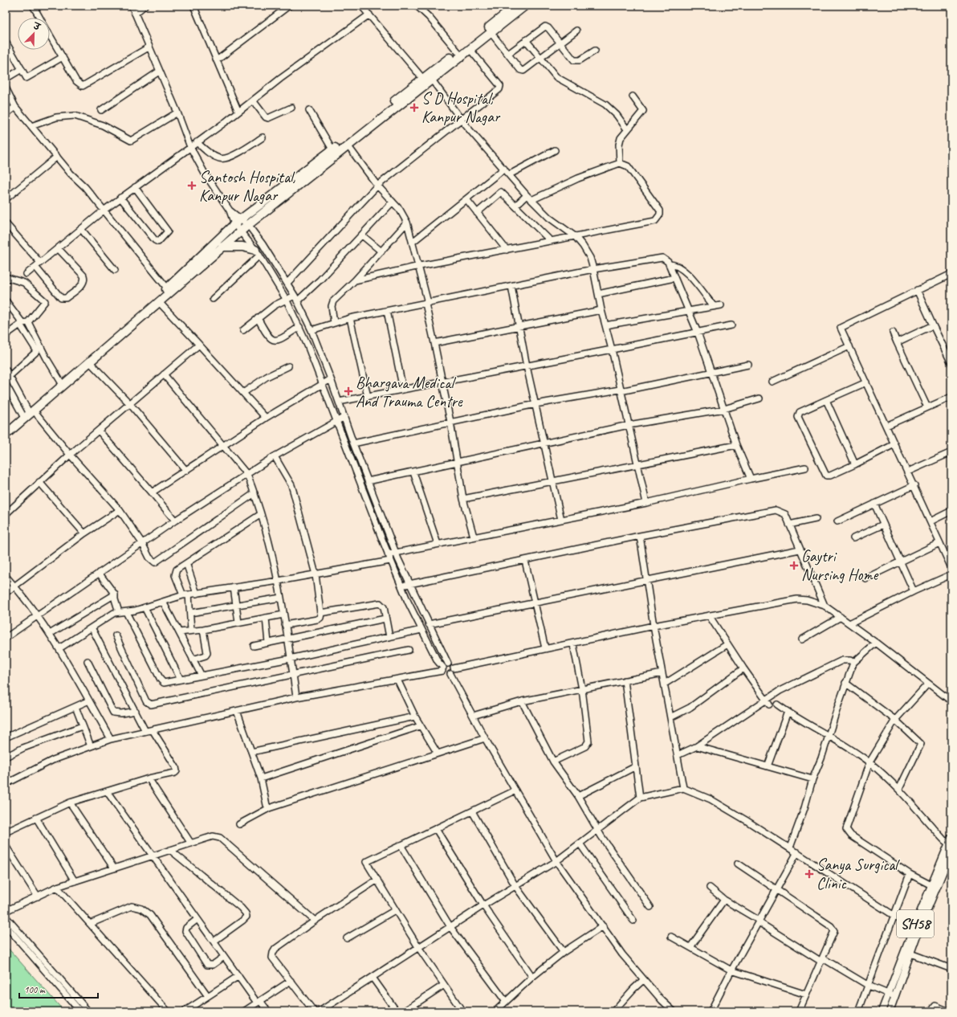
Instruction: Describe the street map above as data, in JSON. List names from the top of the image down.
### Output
{
  "streets": {
    "main road": ["SH58"]
  },
  "places": {
    "health": [
      "S D Hospital, Kanpur Nagar",
      "Santosh Hospital, Kanpur Nagar",
      "Bhargava Medical And Trauma Centre",
      "Gaytri Nursing Home",
      "Sanya Surgical Clinic"
    ]
  },
  "scale_bar": "100 m",
  "north": "top right"
}
